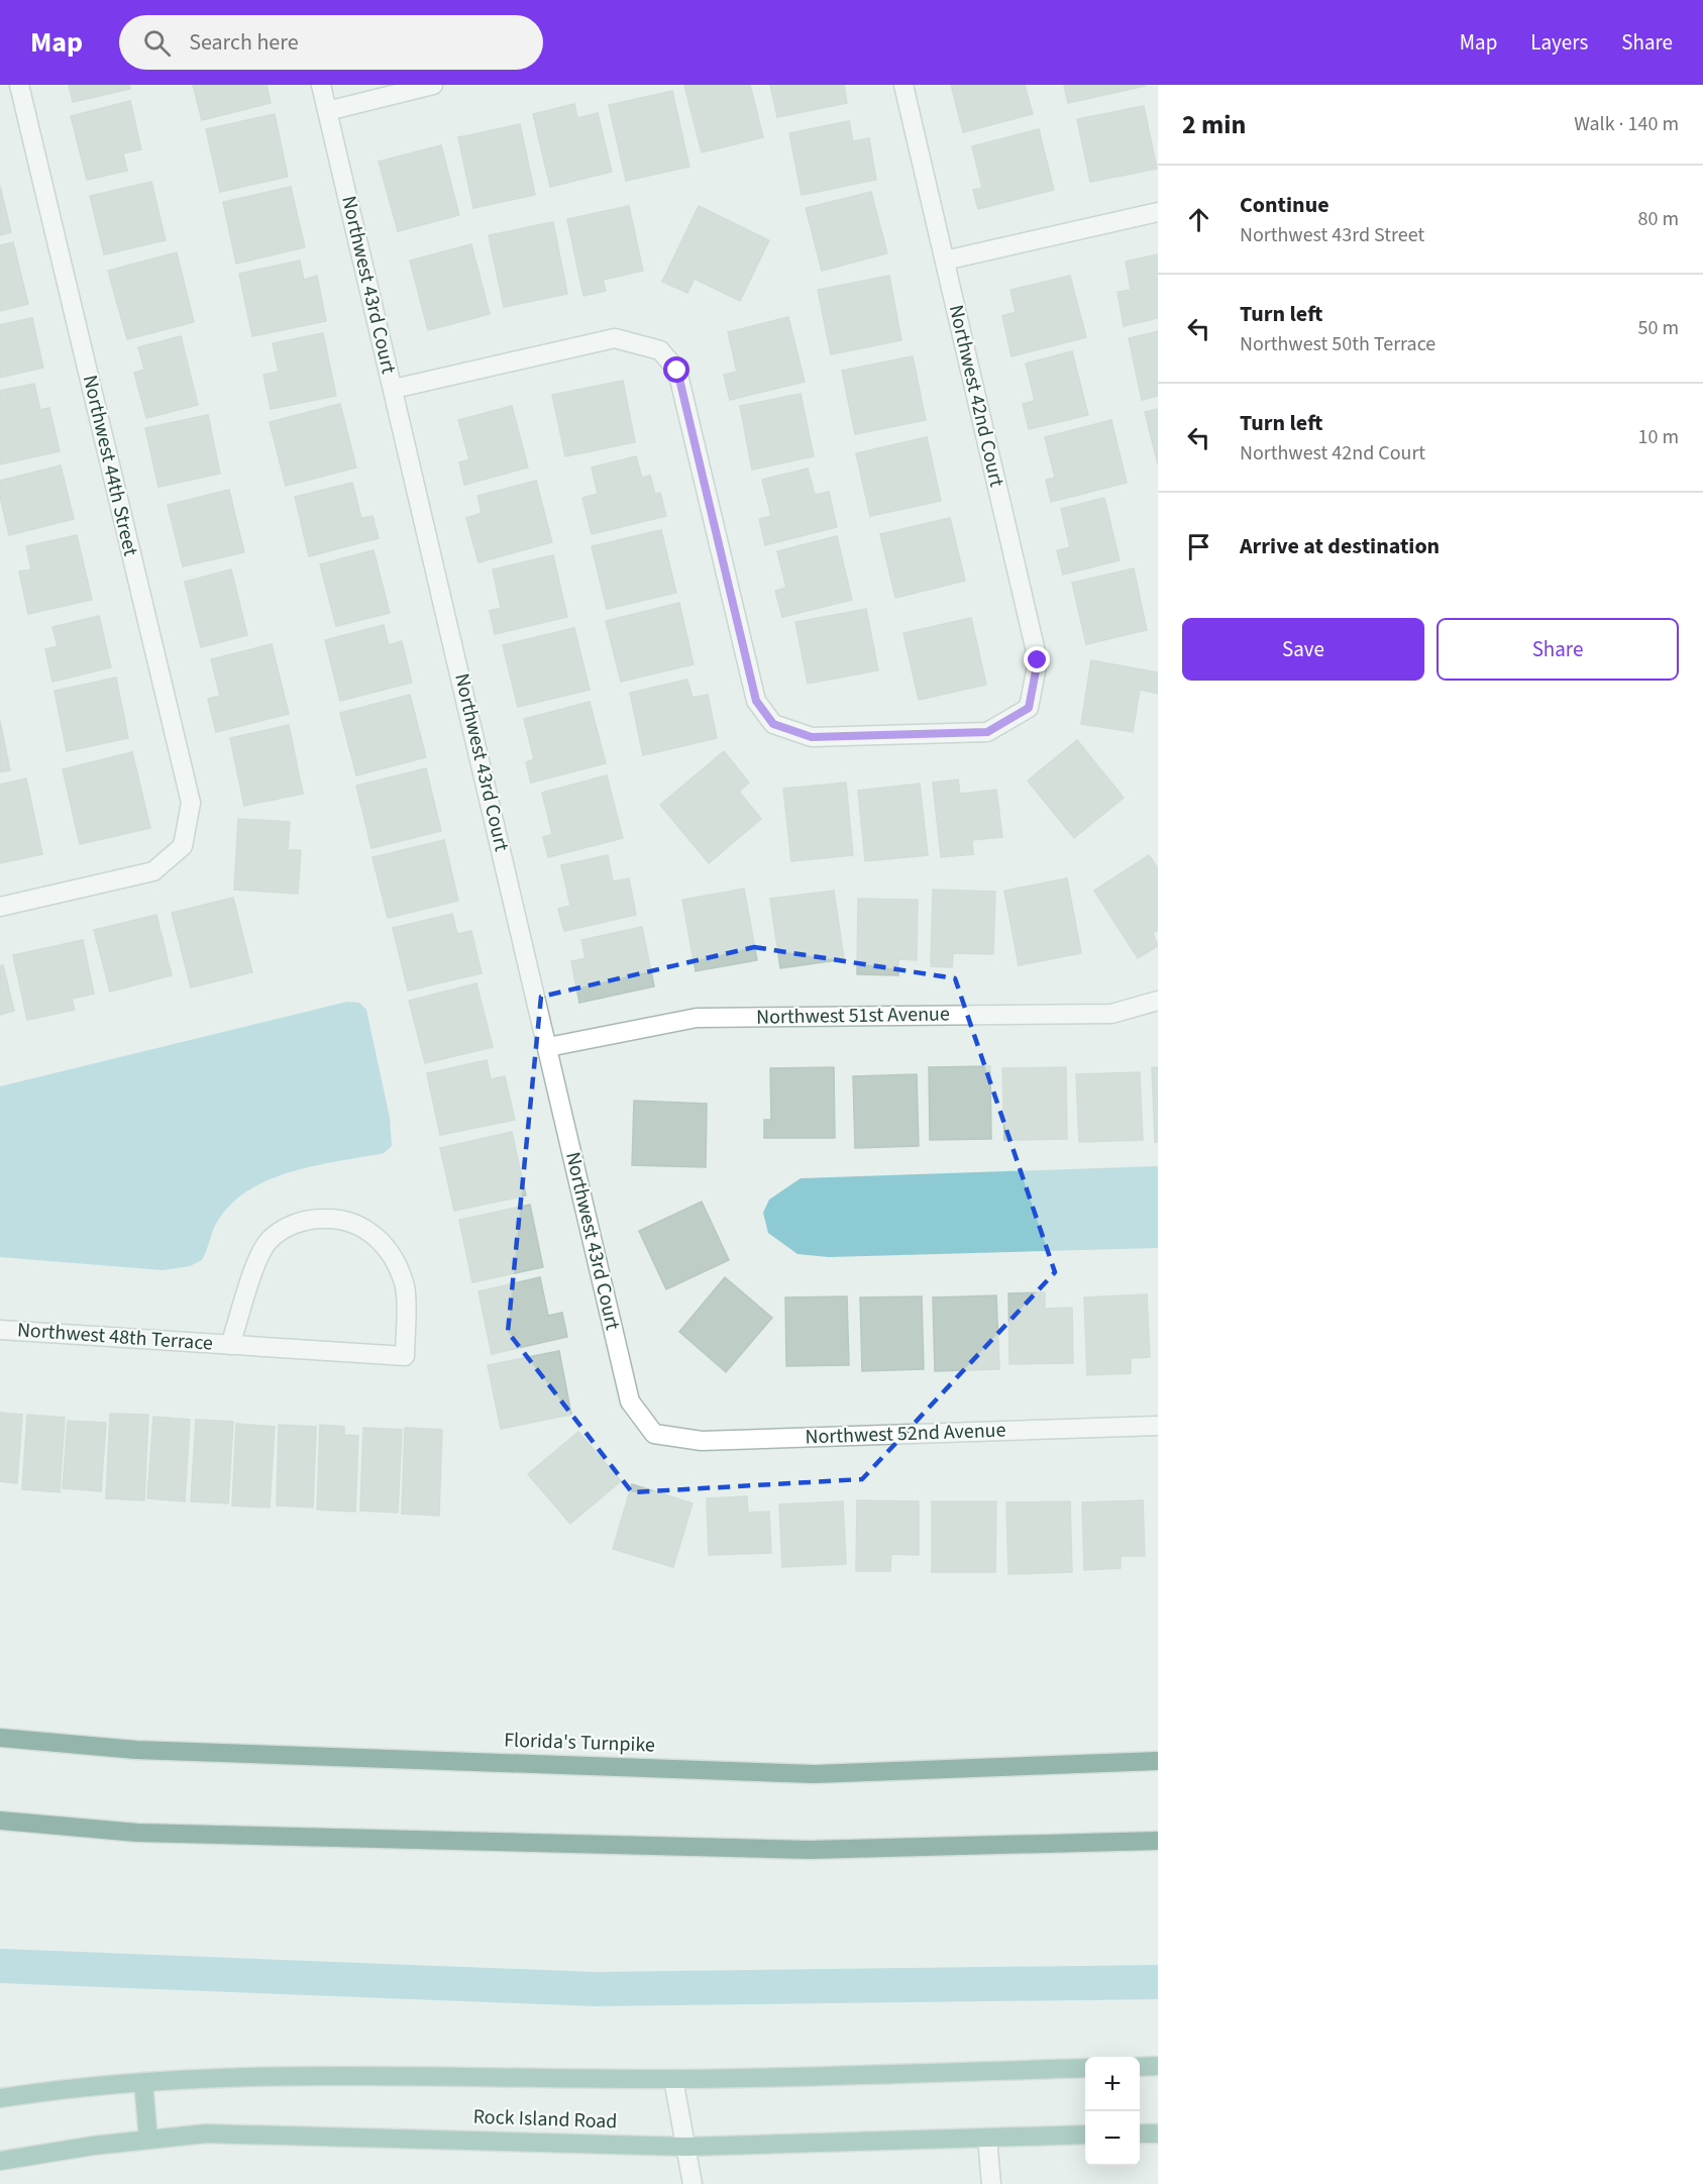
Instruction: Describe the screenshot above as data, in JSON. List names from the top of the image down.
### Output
{
  "streets": {
    "highway": ["Florida's Turnpike"],
    "main road": ["Rock Island Road"],
    "street": [
      "Northwest 43rd Court",
      "Northwest 42nd Court",
      "Northwest 44th Street",
      "Northwest 51st Avenue",
      "Northwest 48th Terrace",
      "Northwest 52nd Avenue"
    ]
  },
  "crossings": [
    ["Northwest 43rd Court", "Northwest 42nd Court"],
    ["Northwest 43rd Court", "Northwest 51st Avenue"],
    ["Northwest 43rd Court", "Northwest 52nd Avenue"]
  ],
  "page": {
    "header": "Map",
    "search": "Search here",
    "nav": ["Map", "Layers", "Share"],
    "heading": ["2 min", "Walk · 140 m"],
    "list": [
      ["Continue", "Northwest 43rd Street", "80 m"],
      ["Turn left", "Northwest 50th Terrace", "50 m"],
      ["Turn left", "Northwest 42nd Court", "10 m"],
      "Arrive at destination"
    ],
    "buttons": ["Save", "Share"],
    "map_buttons": ["+", "−"]
  }
}
